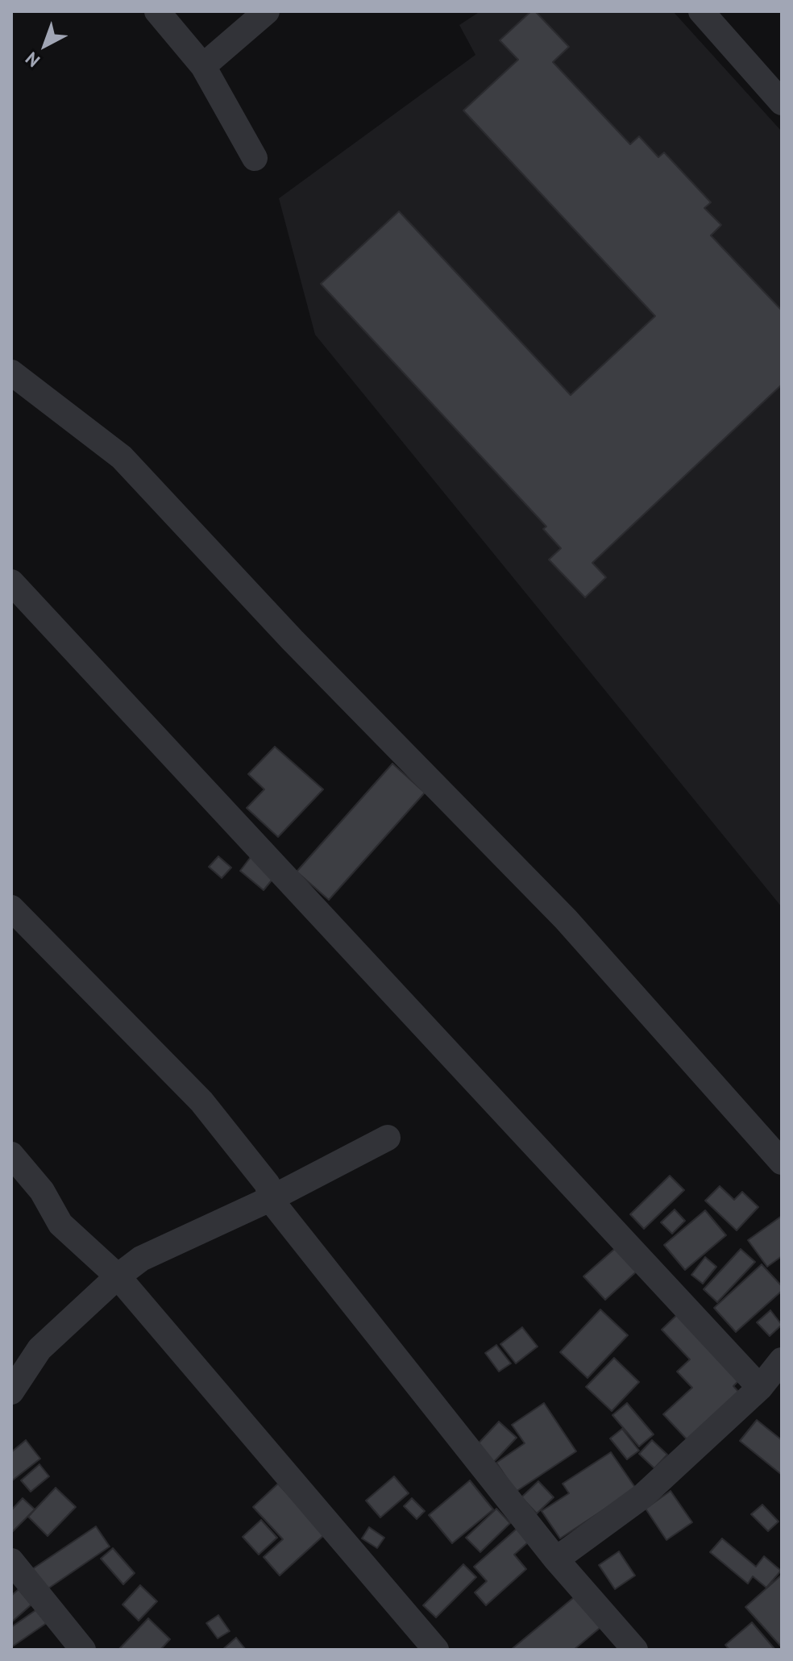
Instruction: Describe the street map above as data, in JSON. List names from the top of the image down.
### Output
{
  "north": "bottom left"
}
